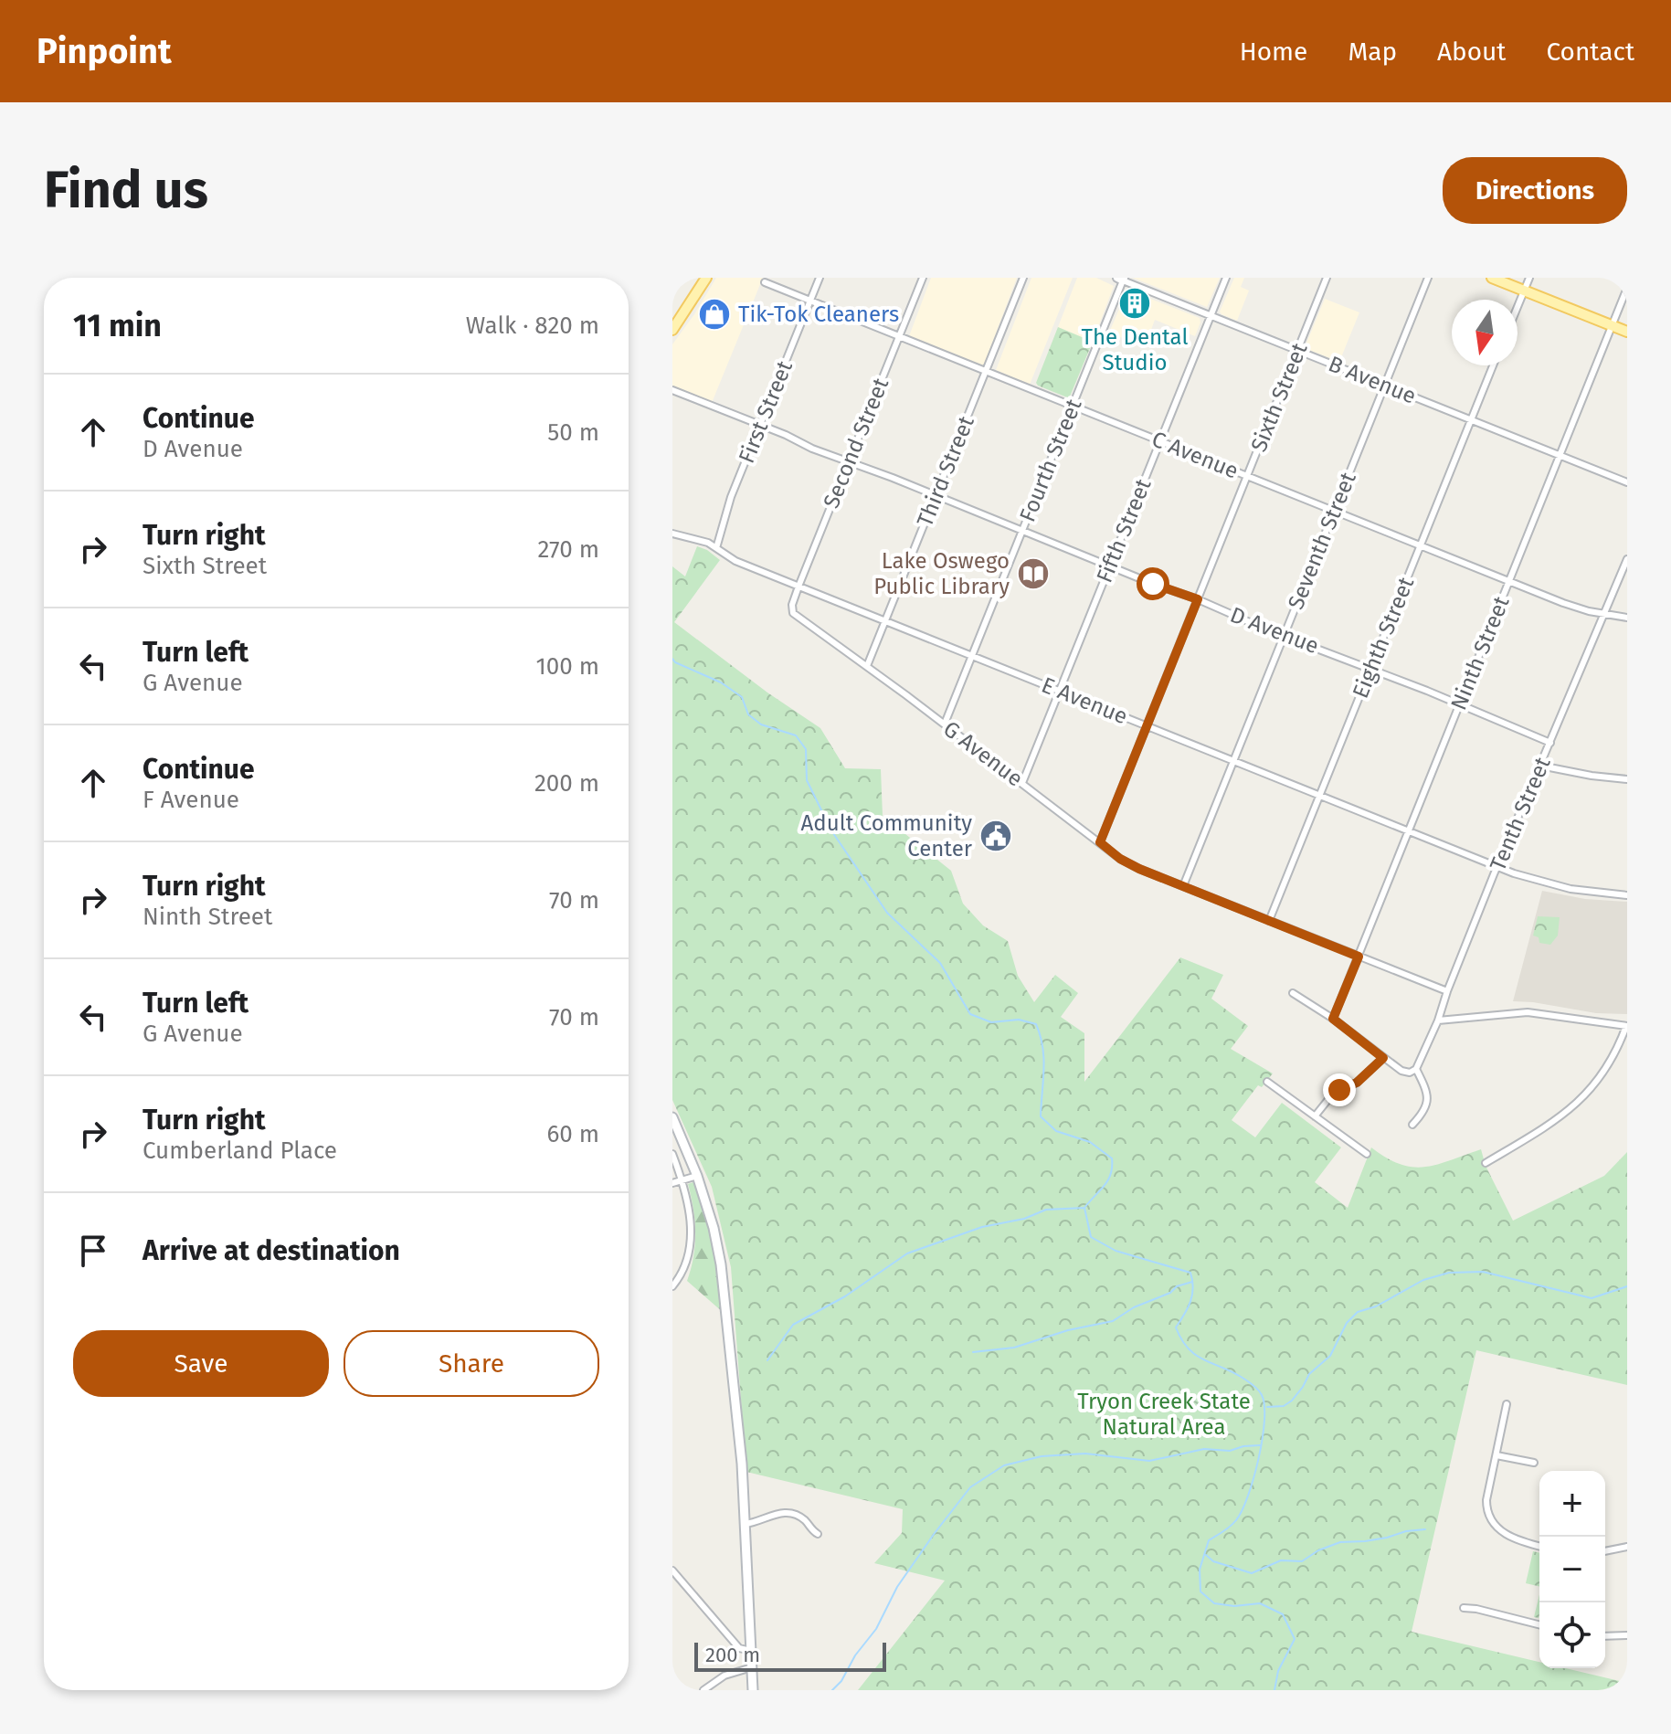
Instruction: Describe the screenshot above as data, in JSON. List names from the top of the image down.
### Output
{
  "streets": {
    "street": [
      "B Avenue",
      "Sixth Street",
      "First Street",
      "Second Street",
      "C Avenue",
      "Fourth Street",
      "Third Street",
      "Fifth Street",
      "Seventh Street",
      "D Avenue",
      "Eighth Street",
      "Ninth Street",
      "E Avenue",
      "G Avenue",
      "Tenth Street"
    ]
  },
  "crossings": [
    ["B Avenue", "Sixth Street"],
    ["B Avenue", "Fourth Street"],
    ["B Avenue", "Fifth Street"],
    ["B Avenue", "Seventh Street"],
    ["B Avenue", "Eighth Street"],
    ["B Avenue", "Ninth Street"],
    ["Sixth Street", "C Avenue"],
    ["Sixth Street", "D Avenue"],
    ["Sixth Street", "E Avenue"],
    ["Sixth Street", "G Avenue"],
    ["First Street", "C Avenue"],
    ["First Street", "D Avenue"],
    ["First Street", "E Avenue"],
    ["Second Street", "C Avenue"],
    ["Second Street", "D Avenue"],
    ["Second Street", "E Avenue"],
    ["Second Street", "G Avenue"],
    ["C Avenue", "Fourth Street"],
    ["C Avenue", "Third Street"],
    ["C Avenue", "Fifth Street"],
    ["C Avenue", "Seventh Street"],
    ["C Avenue", "Eighth Street"],
    ["C Avenue", "Ninth Street"],
    ["C Avenue", "Tenth Street"],
    ["Fourth Street", "D Avenue"],
    ["Fourth Street", "E Avenue"],
    ["Fourth Street", "G Avenue"],
    ["Third Street", "D Avenue"],
    ["Third Street", "E Avenue"],
    ["Third Street", "G Avenue"],
    ["Fifth Street", "D Avenue"],
    ["Fifth Street", "E Avenue"],
    ["Fifth Street", "G Avenue"],
    ["Seventh Street", "D Avenue"],
    ["Seventh Street", "E Avenue"],
    ["Seventh Street", "G Avenue"],
    ["D Avenue", "Eighth Street"],
    ["D Avenue", "Ninth Street"],
    ["D Avenue", "Tenth Street"],
    ["Eighth Street", "E Avenue"],
    ["Eighth Street", "G Avenue"],
    ["Ninth Street", "E Avenue"],
    ["Ninth Street", "G Avenue"],
    ["E Avenue", "Tenth Street"],
    ["G Avenue", "Tenth Street"]
  ],
  "parks": ["Tryon Creek State Natural Area"],
  "places": {
    "building": ["The Dental Studio"],
    "shop": ["Tik-Tok Cleaners"],
    "library": ["Lake Oswego Public Library"],
    "public building": ["Adult Community Center"]
  },
  "scale_bar": "200 m",
  "north": "bottom",
  "page": {
    "header": "Pinpoint",
    "nav": [
      "Home",
      "Map",
      "About",
      "Contact"
    ],
    "buttons": [
      "Directions",
      ["Save", "Share"]
    ],
    "title": "Find us",
    "heading": ["11 min", "Walk · 820 m"],
    "list": [
      ["Continue", "D Avenue", "50 m"],
      ["Turn right", "Sixth Street", "270 m"],
      ["Turn left", "G Avenue", "100 m"],
      ["Continue", "F Avenue", "200 m"],
      ["Turn right", "Ninth Street", "70 m"],
      ["Turn left", "G Avenue", "70 m"],
      ["Turn right", "Cumberland Place", "60 m"],
      "Arrive at destination"
    ],
    "map_buttons": ["+", "−"],
    "scale": "200 m"
  }
}
